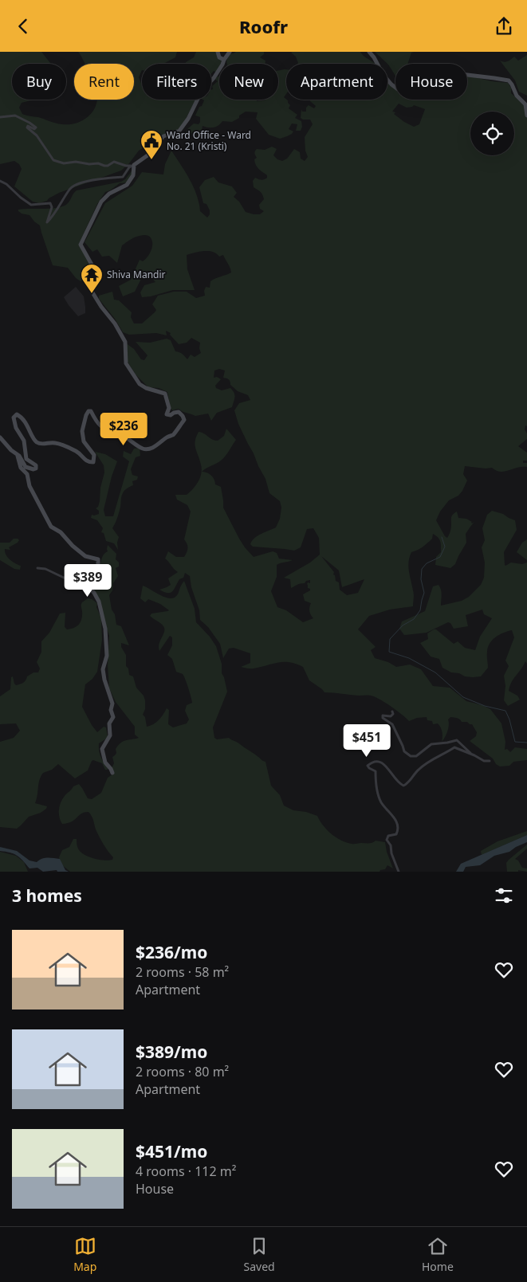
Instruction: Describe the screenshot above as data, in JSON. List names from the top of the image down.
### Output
{
  "places": {
    "public building": ["Ward Office - Ward No. 21 (Kristi)"],
    "temple": ["Shiva Mandir"]
  },
  "page": {
    "header": "Roofr",
    "chip": [
      "Buy",
      "Rent",
      "Filters",
      "New",
      "Apartment",
      "House"
    ],
    "price": ["$236", "$389", "$451"],
    "heading": "3 homes",
    "list": [
      {
        "name": "$236/mo",
        "note": "2 rooms · 58 m² · Apartment"
      },
      {
        "name": "$389/mo",
        "note": "2 rooms · 80 m² · Apartment"
      },
      {
        "name": "$451/mo",
        "note": "4 rooms · 112 m² · House"
      }
    ],
    "tabs": ["Map", "Saved", "Home"]
  }
}
